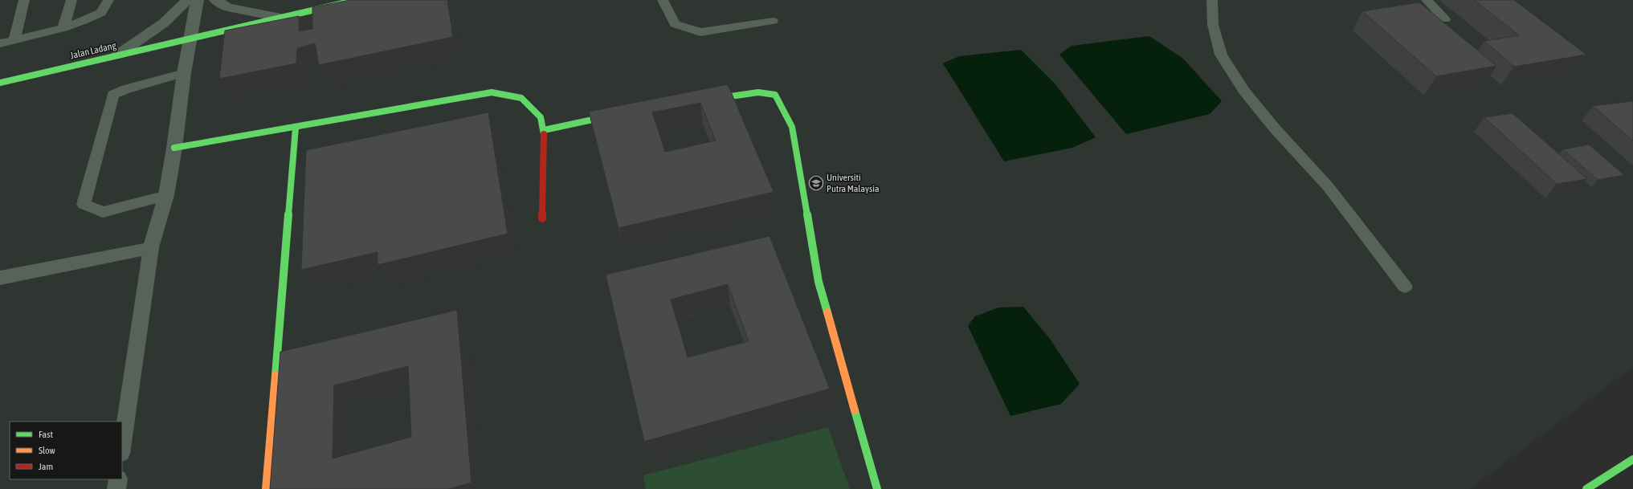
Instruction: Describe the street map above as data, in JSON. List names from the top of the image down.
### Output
{
  "streets": {
    "street": ["Jalan Ladang"]
  },
  "places": {
    "school or university": ["Universiti Putra Malaysia"]
  },
  "legend": ["Fast", "Slow", "Jam"]
}
